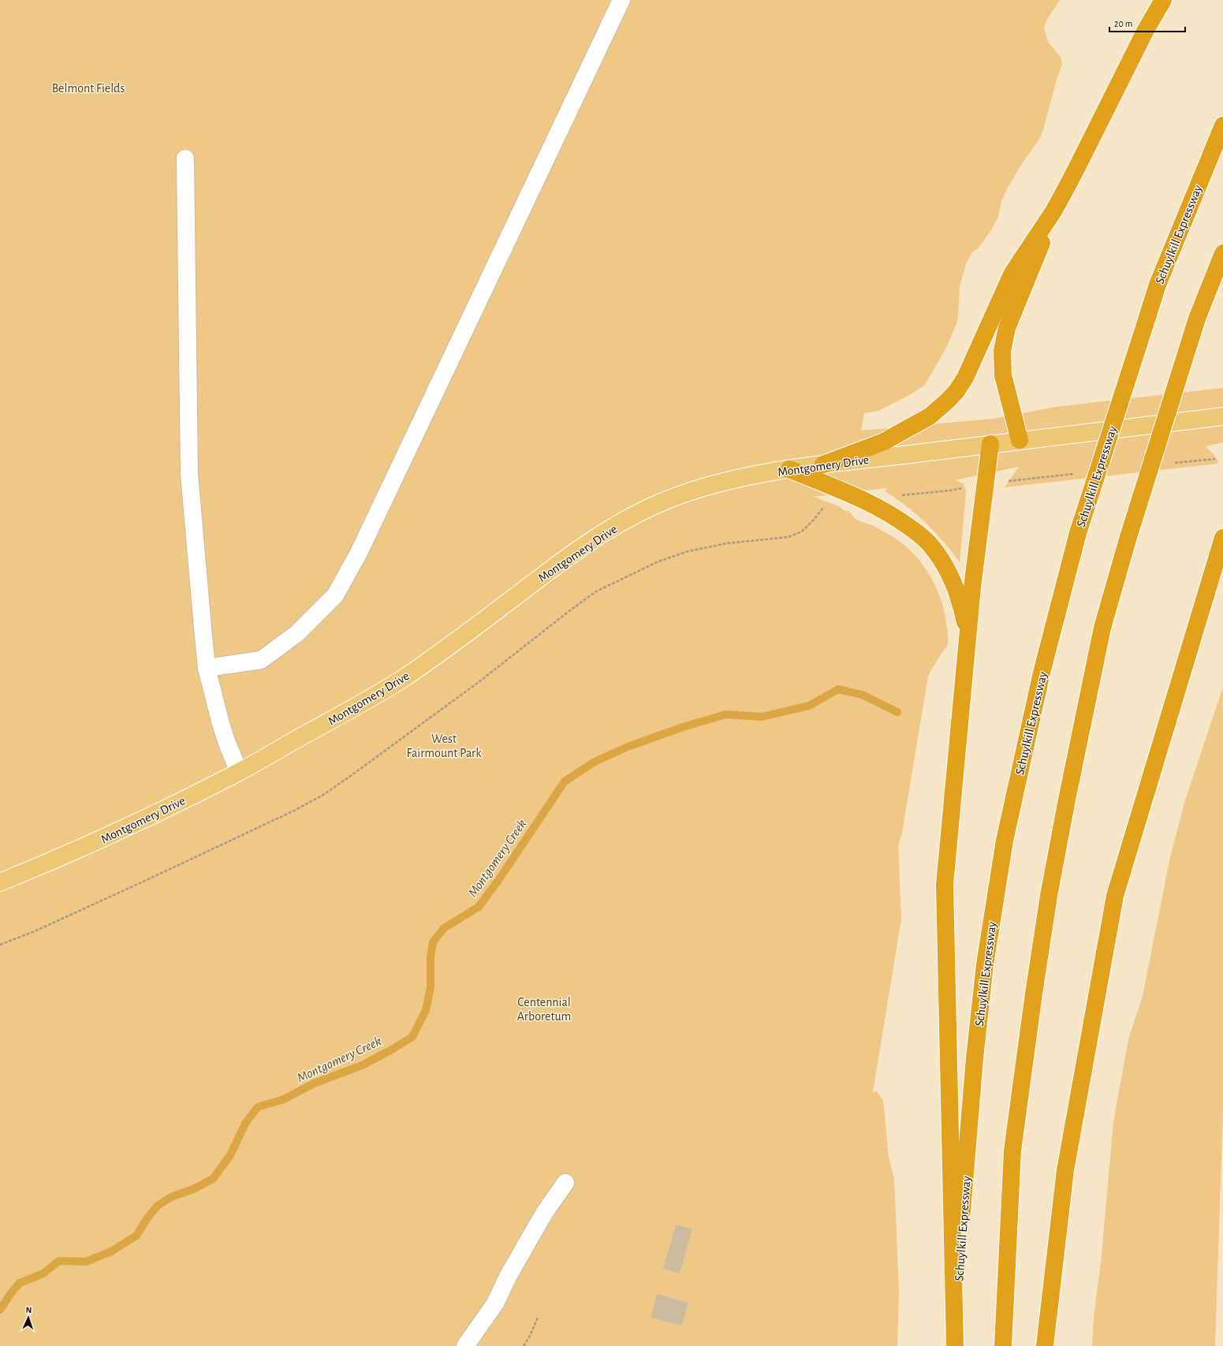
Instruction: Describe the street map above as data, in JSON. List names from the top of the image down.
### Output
{
  "streets": {
    "highway": ["Schuylkill Expressway"],
    "main road": ["Montgomery Drive"]
  },
  "water": ["Montgomery Creek"],
  "parks": ["Belmont Fields", "West Fairmount Park", "Centennial Arboretum"],
  "scale_bar": "20 m",
  "north": "top"
}
